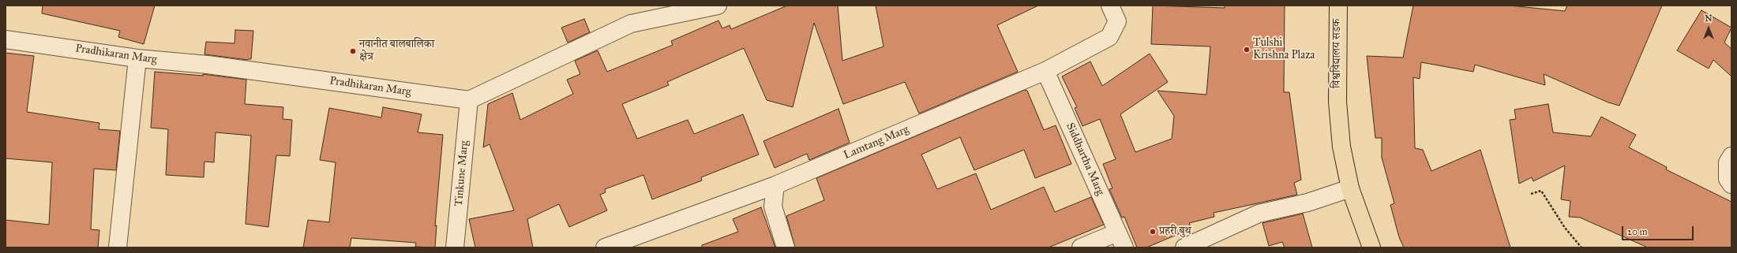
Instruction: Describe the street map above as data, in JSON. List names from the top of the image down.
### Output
{
  "streets": {
    "main road": ["विश्वविद्यालय सडक"],
    "street": [
      "Pradhikaran Marg",
      "Lamtang Marg",
      "Siddhartha Marg",
      "Tinkune Marg"
    ]
  },
  "crossings": [
    ["Pradhikaran Marg", "Tinkune Marg"],
    ["Lamtang Marg", "Siddhartha Marg"]
  ],
  "places": ["Tulshi Krishna Plaza", "नवानीत बालबालिका क्षेत्र", "प्रहरी बुथ"],
  "scale_bar": "20 m",
  "north": "top"
}
